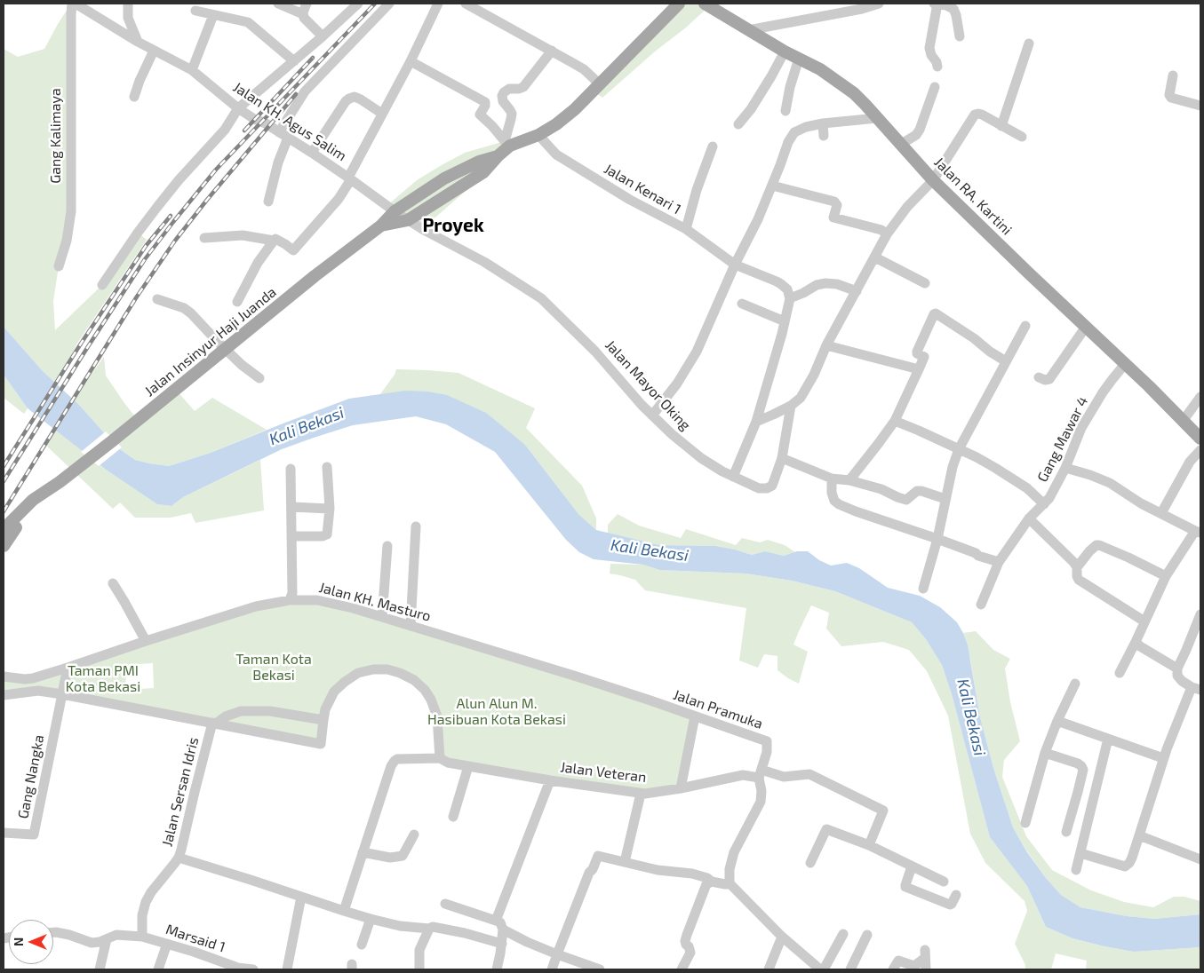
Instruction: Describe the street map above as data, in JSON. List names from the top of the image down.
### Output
{
  "streets": {
    "main road": ["Jalan RA. Kartini", "Jalan Insinyur Haji Juanda"],
    "street": [
      "Jalan KH. Agus Salim",
      "Gang Kalimaya",
      "Jalan Kenari 1",
      "Jalan Mayor Oking",
      "Gang Mawar 4",
      "Jalan KH. Masturo",
      "Jalan Pramuka",
      "Jalan Veteran",
      "Gang Nangka",
      "Jalan Sersan Idris",
      "Marsaid 1"
    ]
  },
  "crossings": [
    ["Jalan KH. Agus Salim", "Jalan Insinyur Haji Juanda"],
    ["Jalan KH. Agus Salim", "Jalan Mayor Oking"],
    ["Jalan Kenari 1", "Jalan Insinyur Haji Juanda"],
    ["Jalan RA. Kartini", "Gang Mawar 4"],
    ["Jalan Insinyur Haji Juanda", "Jalan Mayor Oking"],
    ["Jalan KH. Masturo", "Jalan Pramuka"],
    ["Jalan Pramuka", "Jalan Veteran"],
    ["Jalan Sersan Idris", "Marsaid 1"]
  ],
  "districts": ["Proyek"],
  "water": ["Kali Bekasi"],
  "parks": ["Taman Kota Bekasi", "Taman PMI Kota Bekasi", "Alun Alun M. Hasibuan Kota Bekasi"],
  "north": "left"
}
